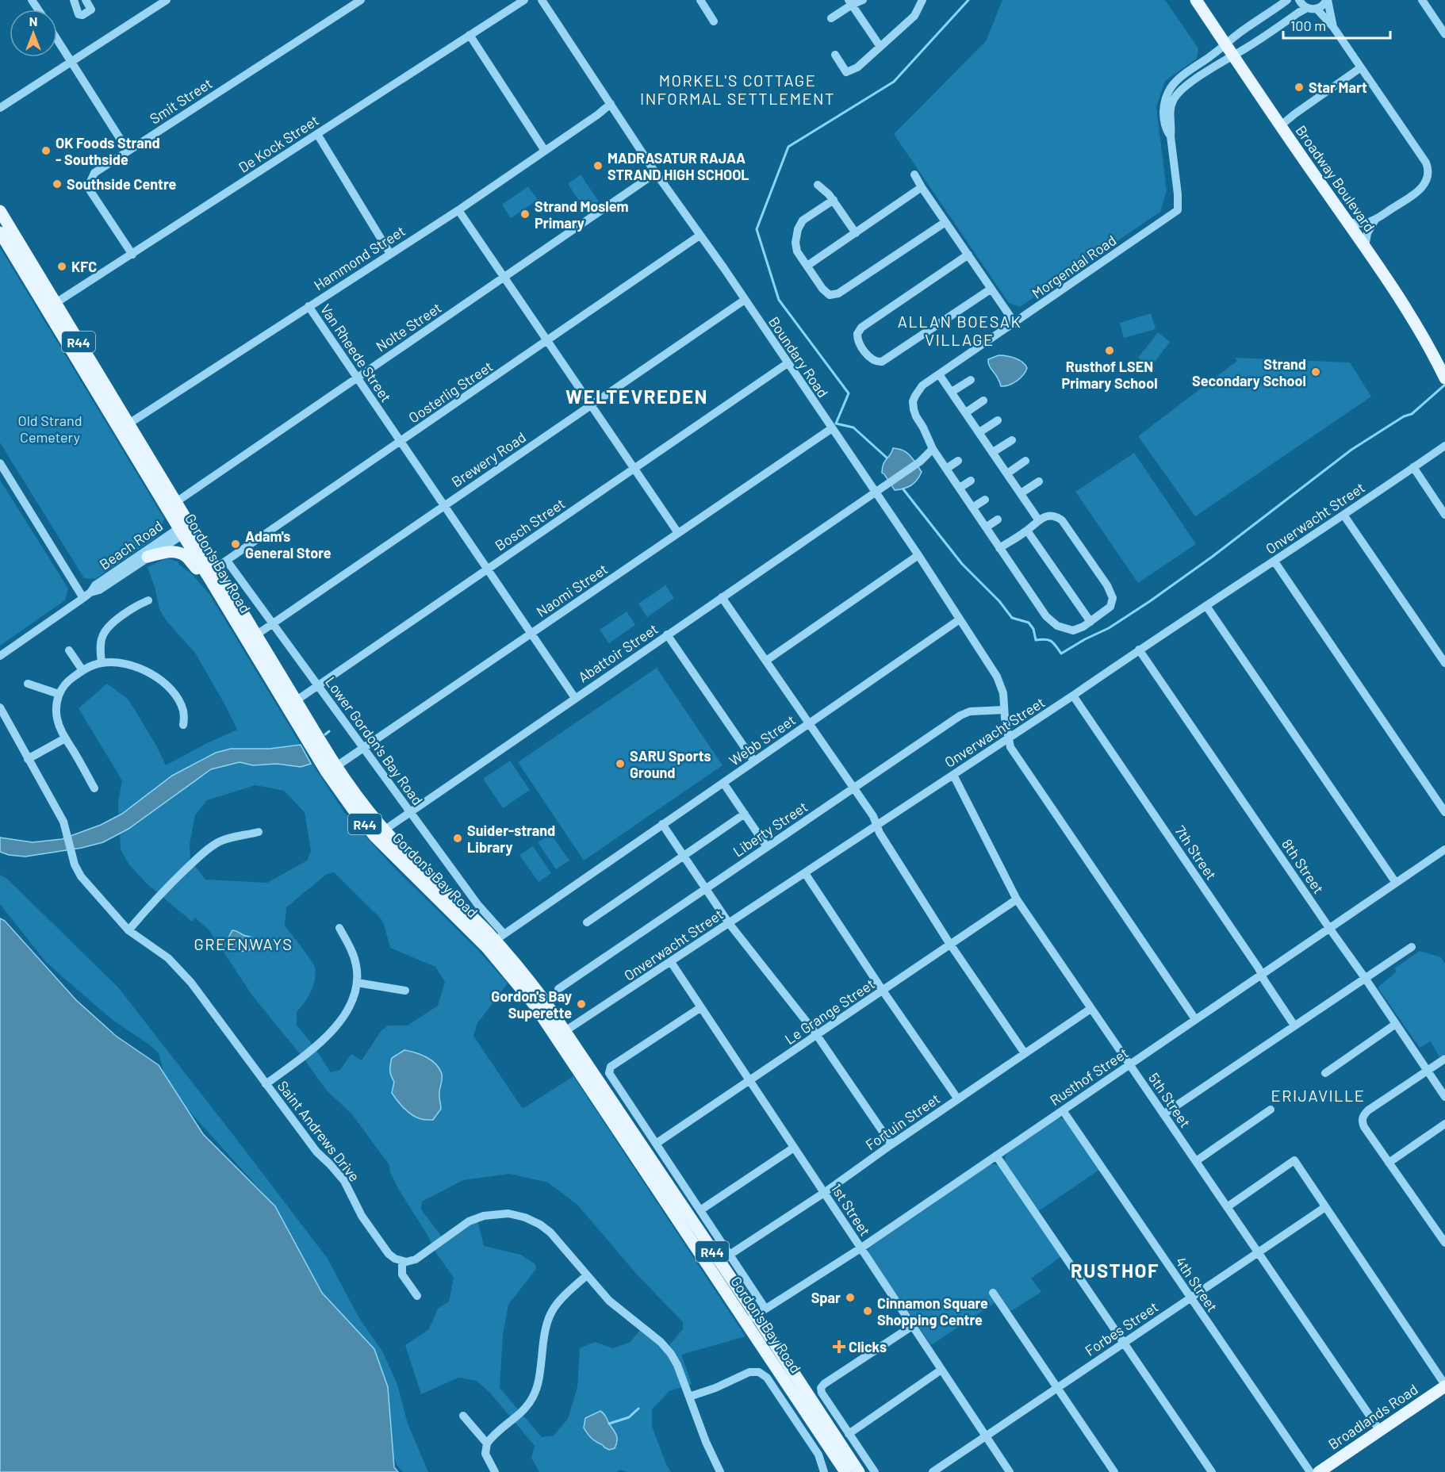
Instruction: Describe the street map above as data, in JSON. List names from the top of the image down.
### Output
{
  "streets": {
    "main road": [
      "Broadway Boulevard",
      "R44",
      "Gordon's Bay Road",
      "Broadlands Road"
    ],
    "street": [
      "Smit Street",
      "De Kock Street",
      "Hammond Street",
      "Morgendal Road",
      "Nolte Street",
      "Van Rheede Street",
      "Boundary Road",
      "Oosterlig Street",
      "Brewery Road",
      "Onverwacht Street",
      "Bosch Street",
      "Beach Road",
      "Naomi Street",
      "Abattoir Street",
      "Webb Street",
      "Lower Gordon's Bay Road",
      "Liberty Street",
      "7th Street",
      "8th Street",
      "Le Grange Street",
      "Rusthof Street",
      "5th Street",
      "Fortuin Street",
      "Saint Andrews Drive",
      "1st Street",
      "4th Street",
      "Forbes Street"
    ]
  },
  "crossings": [
    ["Smit Street", "De Kock Street"],
    ["De Kock Street", "Gordon's Bay Road"],
    ["Broadway Boulevard", "Morgendal Road"],
    ["Hammond Street", "Van Rheede Street"],
    ["Hammond Street", "Boundary Road"],
    ["Hammond Street", "Gordon's Bay Road"],
    ["Nolte Street", "Van Rheede Street"],
    ["Nolte Street", "Boundary Road"],
    ["Nolte Street", "Gordon's Bay Road"],
    ["Van Rheede Street", "Oosterlig Street"],
    ["Van Rheede Street", "Brewery Road"],
    ["Van Rheede Street", "Bosch Street"],
    ["Van Rheede Street", "Naomi Street"],
    ["Van Rheede Street", "Abattoir Street"],
    ["Boundary Road", "Oosterlig Street"],
    ["Boundary Road", "Brewery Road"],
    ["Boundary Road", "Onverwacht Street"],
    ["Boundary Road", "Bosch Street"],
    ["Boundary Road", "Naomi Street"],
    ["Boundary Road", "Abattoir Street"],
    ["Boundary Road", "Webb Street"],
    ["Boundary Road", "Liberty Street"],
    ["Boundary Road", "Rusthof Street"],
    ["Oosterlig Street", "Gordon's Bay Road"],
    ["Oosterlig Street", "Lower Gordon's Bay Road"],
    ["Brewery Road", "Gordon's Bay Road"],
    ["Brewery Road", "Lower Gordon's Bay Road"],
    ["Onverwacht Street", "Gordon's Bay Road"],
    ["Onverwacht Street", "7th Street"],
    ["Onverwacht Street", "8th Street"],
    ["Onverwacht Street", "5th Street"],
    ["Onverwacht Street", "1st Street"],
    ["Bosch Street", "Gordon's Bay Road"],
    ["Bosch Street", "Lower Gordon's Bay Road"],
    ["Beach Road", "Gordon's Bay Road"],
    ["Gordon's Bay Road", "Naomi Street"],
    ["Gordon's Bay Road", "Abattoir Street"],
    ["Gordon's Bay Road", "Webb Street"],
    ["Gordon's Bay Road", "Lower Gordon's Bay Road"],
    ["Gordon's Bay Road", "Rusthof Street"],
    ["Naomi Street", "Lower Gordon's Bay Road"],
    ["Abattoir Street", "Lower Gordon's Bay Road"],
    ["Webb Street", "Lower Gordon's Bay Road"],
    ["7th Street", "Rusthof Street"],
    ["8th Street", "Rusthof Street"],
    ["Le Grange Street", "5th Street"],
    ["Le Grange Street", "1st Street"],
    ["Rusthof Street", "5th Street"],
    ["Rusthof Street", "1st Street"],
    ["Rusthof Street", "4th Street"],
    ["5th Street", "Fortuin Street"],
    ["5th Street", "Forbes Street"],
    ["5th Street", "Broadlands Road"],
    ["Fortuin Street", "1st Street"],
    ["1st Street", "Forbes Street"],
    ["4th Street", "Forbes Street"]
  ],
  "districts": [
    "MORKEL'S COTTAGE INFORMAL SETTLEMENT",
    "ALLAN BOESAK VILLAGE",
    "WELTEVREDEN",
    "GREENWAYS",
    "ERIJAVILLE",
    "RUSTHOF"
  ],
  "parks": ["Old Strand Cemetery"],
  "places": {
    "other": [
      "Star Mart",
      "OK Foods Strand - Southside",
      "MADRASATUR RAJAA STRAND HIGH SCHOOL",
      "Southside Centre",
      "Strand Moslem Primary",
      "KFC",
      "Rusthof LSEN Primary School",
      "Strand Secondary School",
      "Adam's General Store",
      "SARU Sports Ground",
      "Suider-strand Library",
      "Gordon's Bay Superette",
      "Spar",
      "Cinnamon Square Shopping Centre"
    ],
    "health": ["Clicks"]
  },
  "scale_bar": "100 m",
  "north": "top"
}
